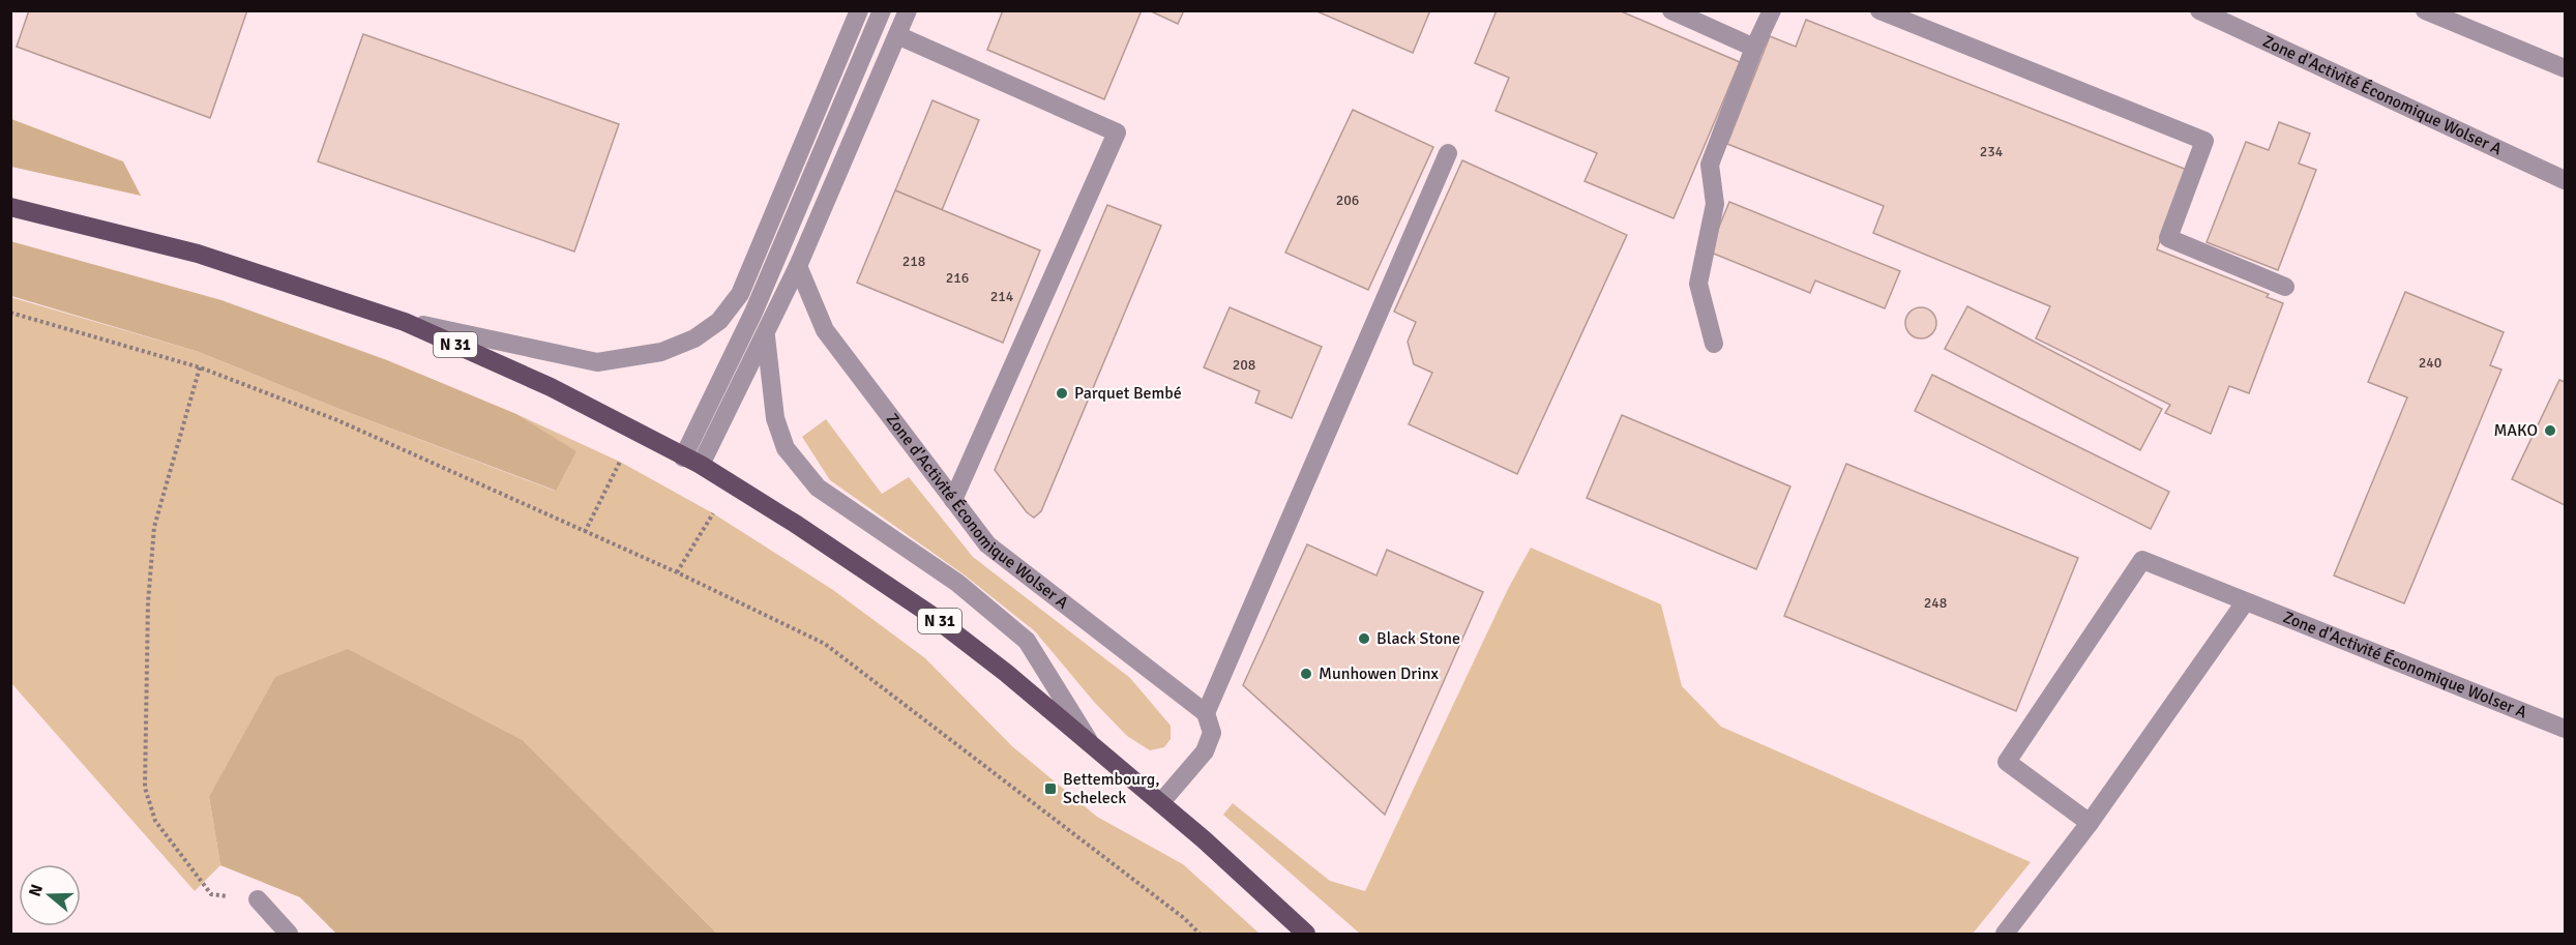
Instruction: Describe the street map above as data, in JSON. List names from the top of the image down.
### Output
{
  "streets": {
    "main road": ["N 31"],
    "street": ["Zone d'Activité Économique Wolser A"]
  },
  "places": {
    "other": [
      "Parquet Bembé",
      "MAKO",
      "Black Stone",
      "Munhowen Drinx"
    ],
    "transit": ["Bettembourg, Scheleck"]
  },
  "house_numbers": [
    "234",
    "206",
    "218",
    "216",
    "214",
    "240",
    "208",
    "248"
  ],
  "north": "left"
}
